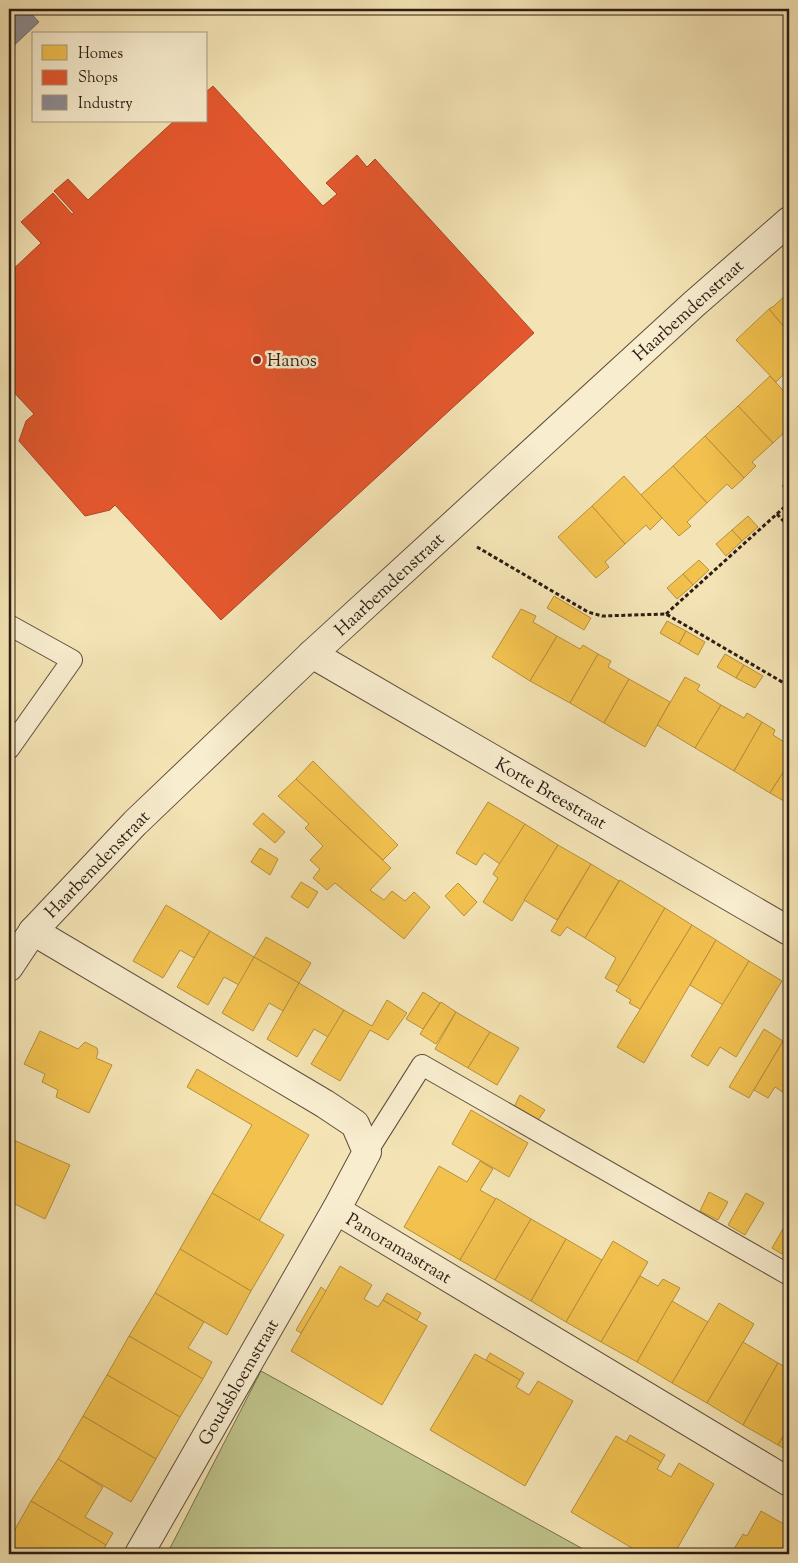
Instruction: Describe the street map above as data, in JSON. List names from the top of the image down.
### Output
{
  "streets": {
    "street": [
      "Haarbemdenstraat",
      "Korte Breestraat",
      "Panoramastraat",
      "Goudsbloemstraat"
    ]
  },
  "crossings": [
    ["Haarbemdenstraat", "Korte Breestraat"],
    ["Panoramastraat", "Goudsbloemstraat"]
  ],
  "places": ["Hanos"],
  "legend": ["Homes", "Shops", "Industry"]
}
